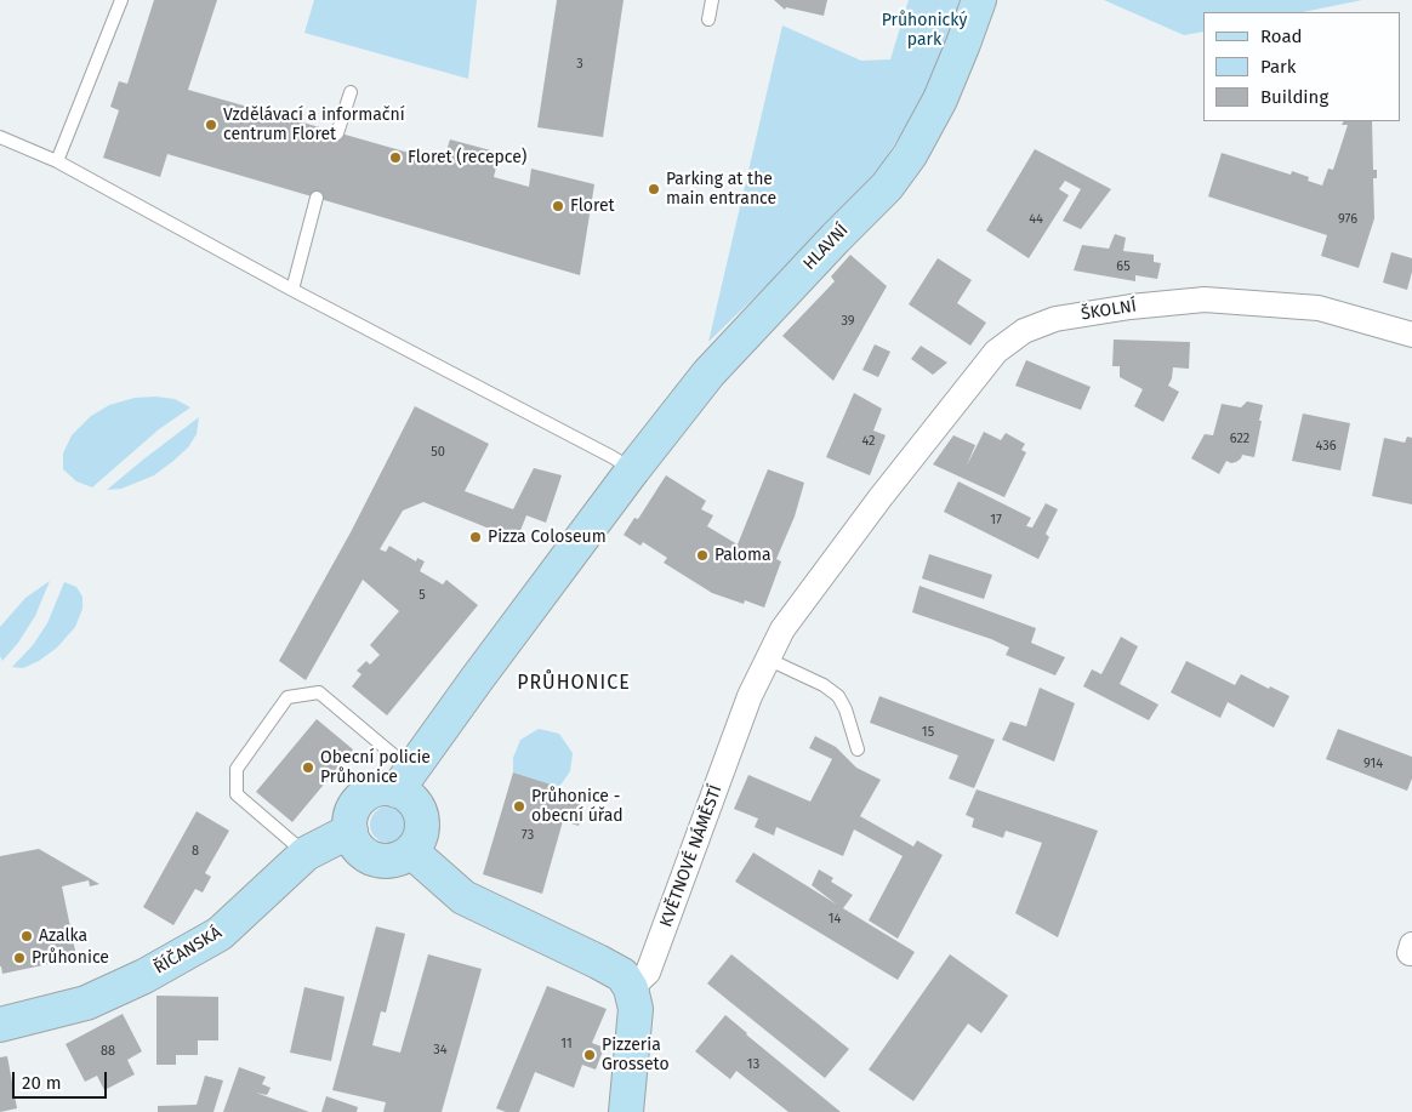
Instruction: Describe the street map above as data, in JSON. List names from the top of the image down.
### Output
{
  "streets": {
    "street": [
      "HLAVNÍ",
      "ŠKOLNÍ",
      "KVĚTNOVÉ NÁMĚSTÍ",
      "ŘÍČANSKÁ"
    ]
  },
  "crossings": [
    ["ŠKOLNÍ", "KVĚTNOVÉ NÁMĚSTÍ"]
  ],
  "districts": ["PRŮHONICE"],
  "parks": ["Průhonický park"],
  "places": [
    "Vzdělávací a informační centrum Floret",
    "Floret (recepce)",
    "Parking at the main entrance",
    "Floret",
    "Pizza Coloseum",
    "Paloma",
    "Obecní policie Průhonice",
    "Průhonice - obecní úřad",
    "Azalka",
    "Průhonice",
    "Pizzeria Grosseto"
  ],
  "house_numbers": [
    "3",
    "44",
    "976",
    "65",
    "39",
    "622",
    "42",
    "436",
    "50",
    "17",
    "5",
    "15",
    "914",
    "73",
    "8",
    "14",
    "11",
    "34",
    "88",
    "13"
  ],
  "legend": ["Road", "Park", "Building"],
  "scale_bar": "20 m"
}
